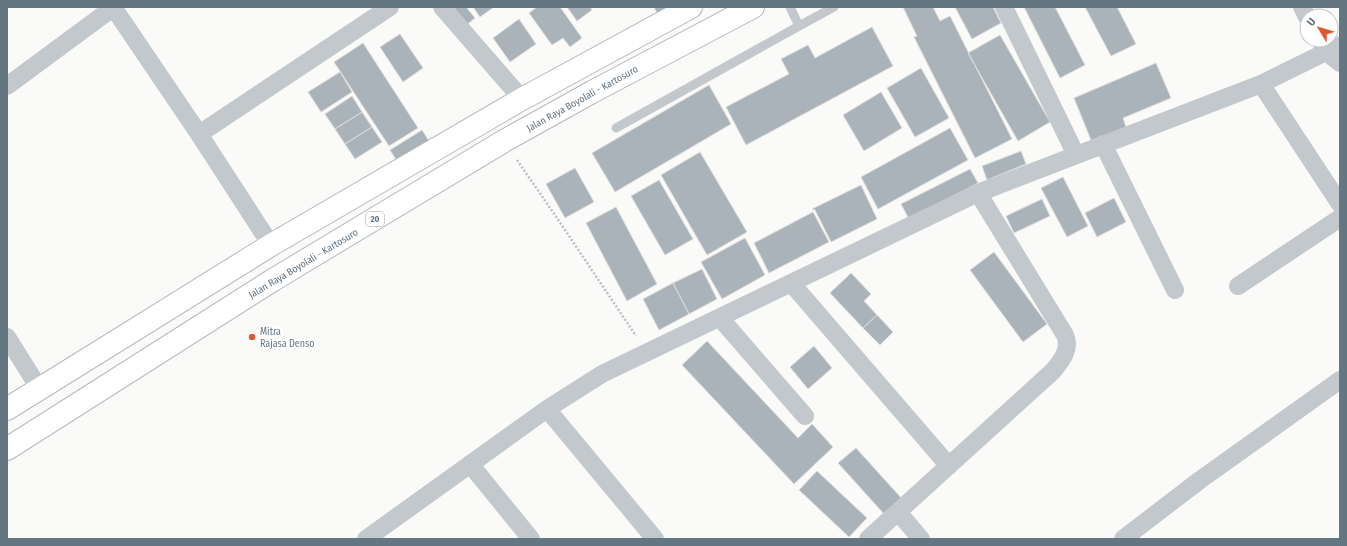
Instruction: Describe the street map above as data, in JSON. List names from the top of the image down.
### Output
{
  "streets": {
    "highway": ["Jalan Raya Boyolali - Kartosuro", "20"]
  },
  "places": ["Mitra Rajasa Denso"],
  "north": "top left"
}
